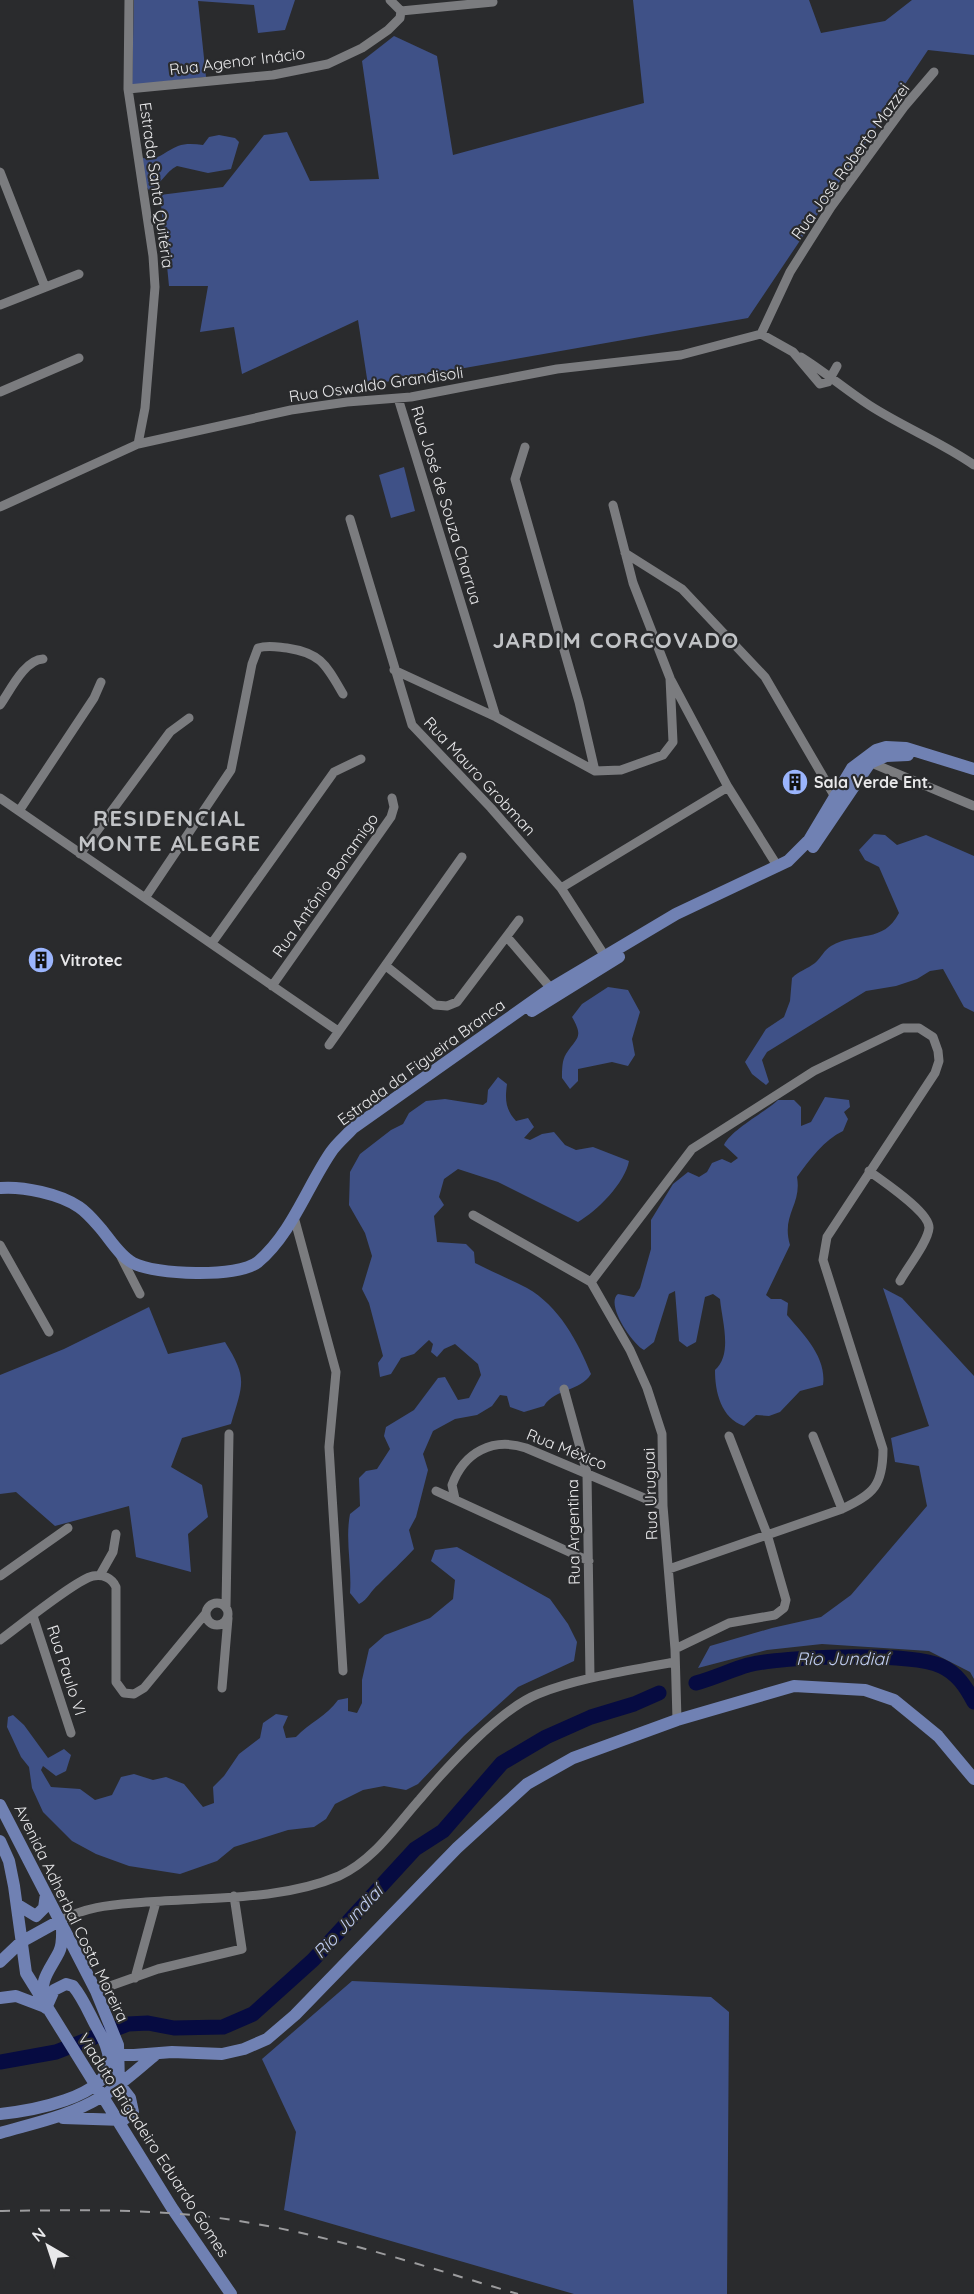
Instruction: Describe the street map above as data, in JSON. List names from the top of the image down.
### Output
{
  "streets": {
    "main road": ["Estrada da Figueira Branca", "Avenida Adherbal Costa Moreira", "Viaduto Brigadeiro Eduardo Gomes"],
    "street": [
      "Rua Agenor Inácio",
      "Rua José Roberto Mazzei",
      "Estrada Santa Quitéria",
      "Rua Oswaldo Grandisoli",
      "Rua José de Souza Charrua",
      "Rua Mauro Grobman",
      "Rua Antônio Bonamigo",
      "Rua México",
      "Rua Uruguai",
      "Rua Argentina",
      "Rua Paulo VI"
    ]
  },
  "crossings": [
    ["Rua Agenor Inácio", "Estrada Santa Quitéria"],
    ["Rua José Roberto Mazzei", "Rua Oswaldo Grandisoli"],
    ["Estrada Santa Quitéria", "Rua Oswaldo Grandisoli"],
    ["Rua Oswaldo Grandisoli", "Rua José de Souza Charrua"],
    ["Rua Mauro Grobman", "Estrada da Figueira Branca"],
    ["Rua México", "Rua Uruguai"],
    ["Rua México", "Rua Argentina"],
    ["Avenida Adherbal Costa Moreira", "Viaduto Brigadeiro Eduardo Gomes"]
  ],
  "districts": ["JARDIM CORCOVADO", "RESIDENCIAL MONTE ALEGRE"],
  "water": ["Rio Jundiaí"],
  "places": {
    "building": ["Sala Verde Ent.", "Vitrotec"]
  },
  "north": "top left"
}
